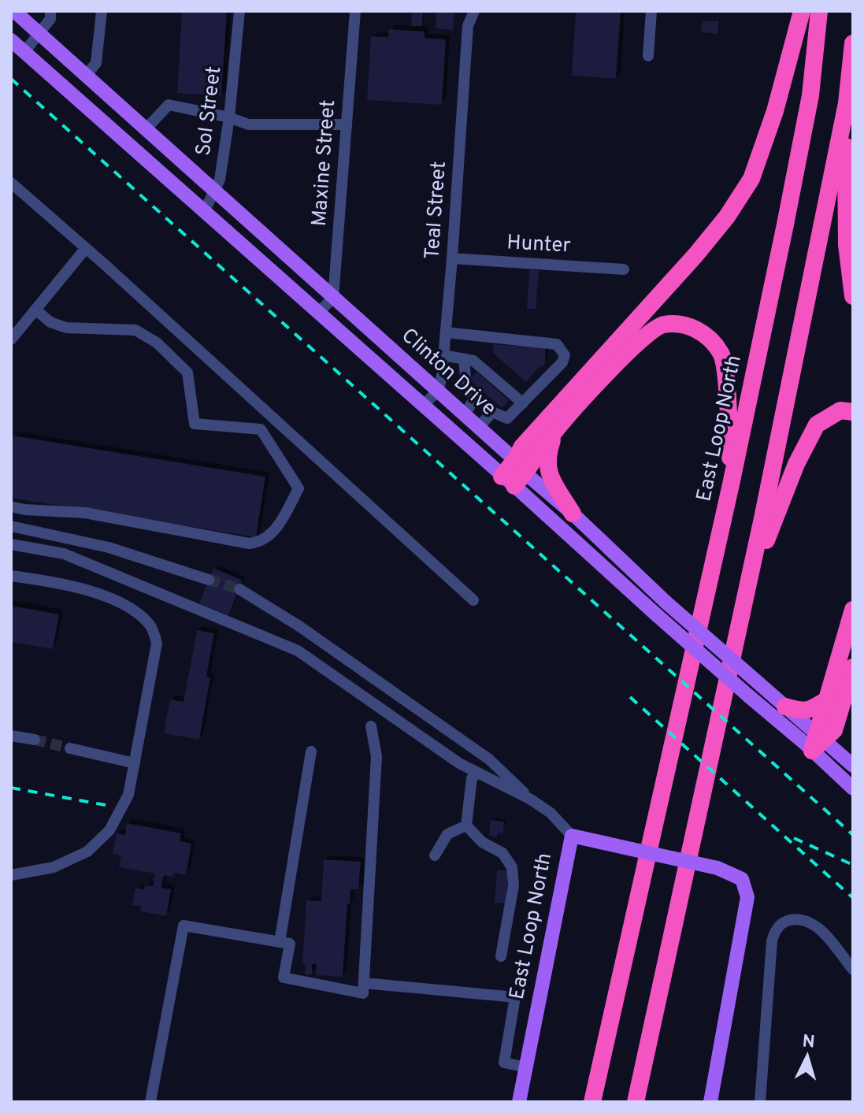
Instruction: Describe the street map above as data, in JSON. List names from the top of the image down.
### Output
{
  "streets": {
    "highway": ["East Loop North"],
    "main road": ["Clinton Drive"],
    "street": [
      "Sol Street",
      "Maxine Street",
      "Teal Street",
      "Hunter"
    ]
  },
  "crossings": [
    ["Sol Street", "Clinton Drive"],
    ["Maxine Street", "Clinton Drive"],
    ["Teal Street", "Hunter"],
    ["Teal Street", "Clinton Drive"]
  ],
  "north": "top"
}
